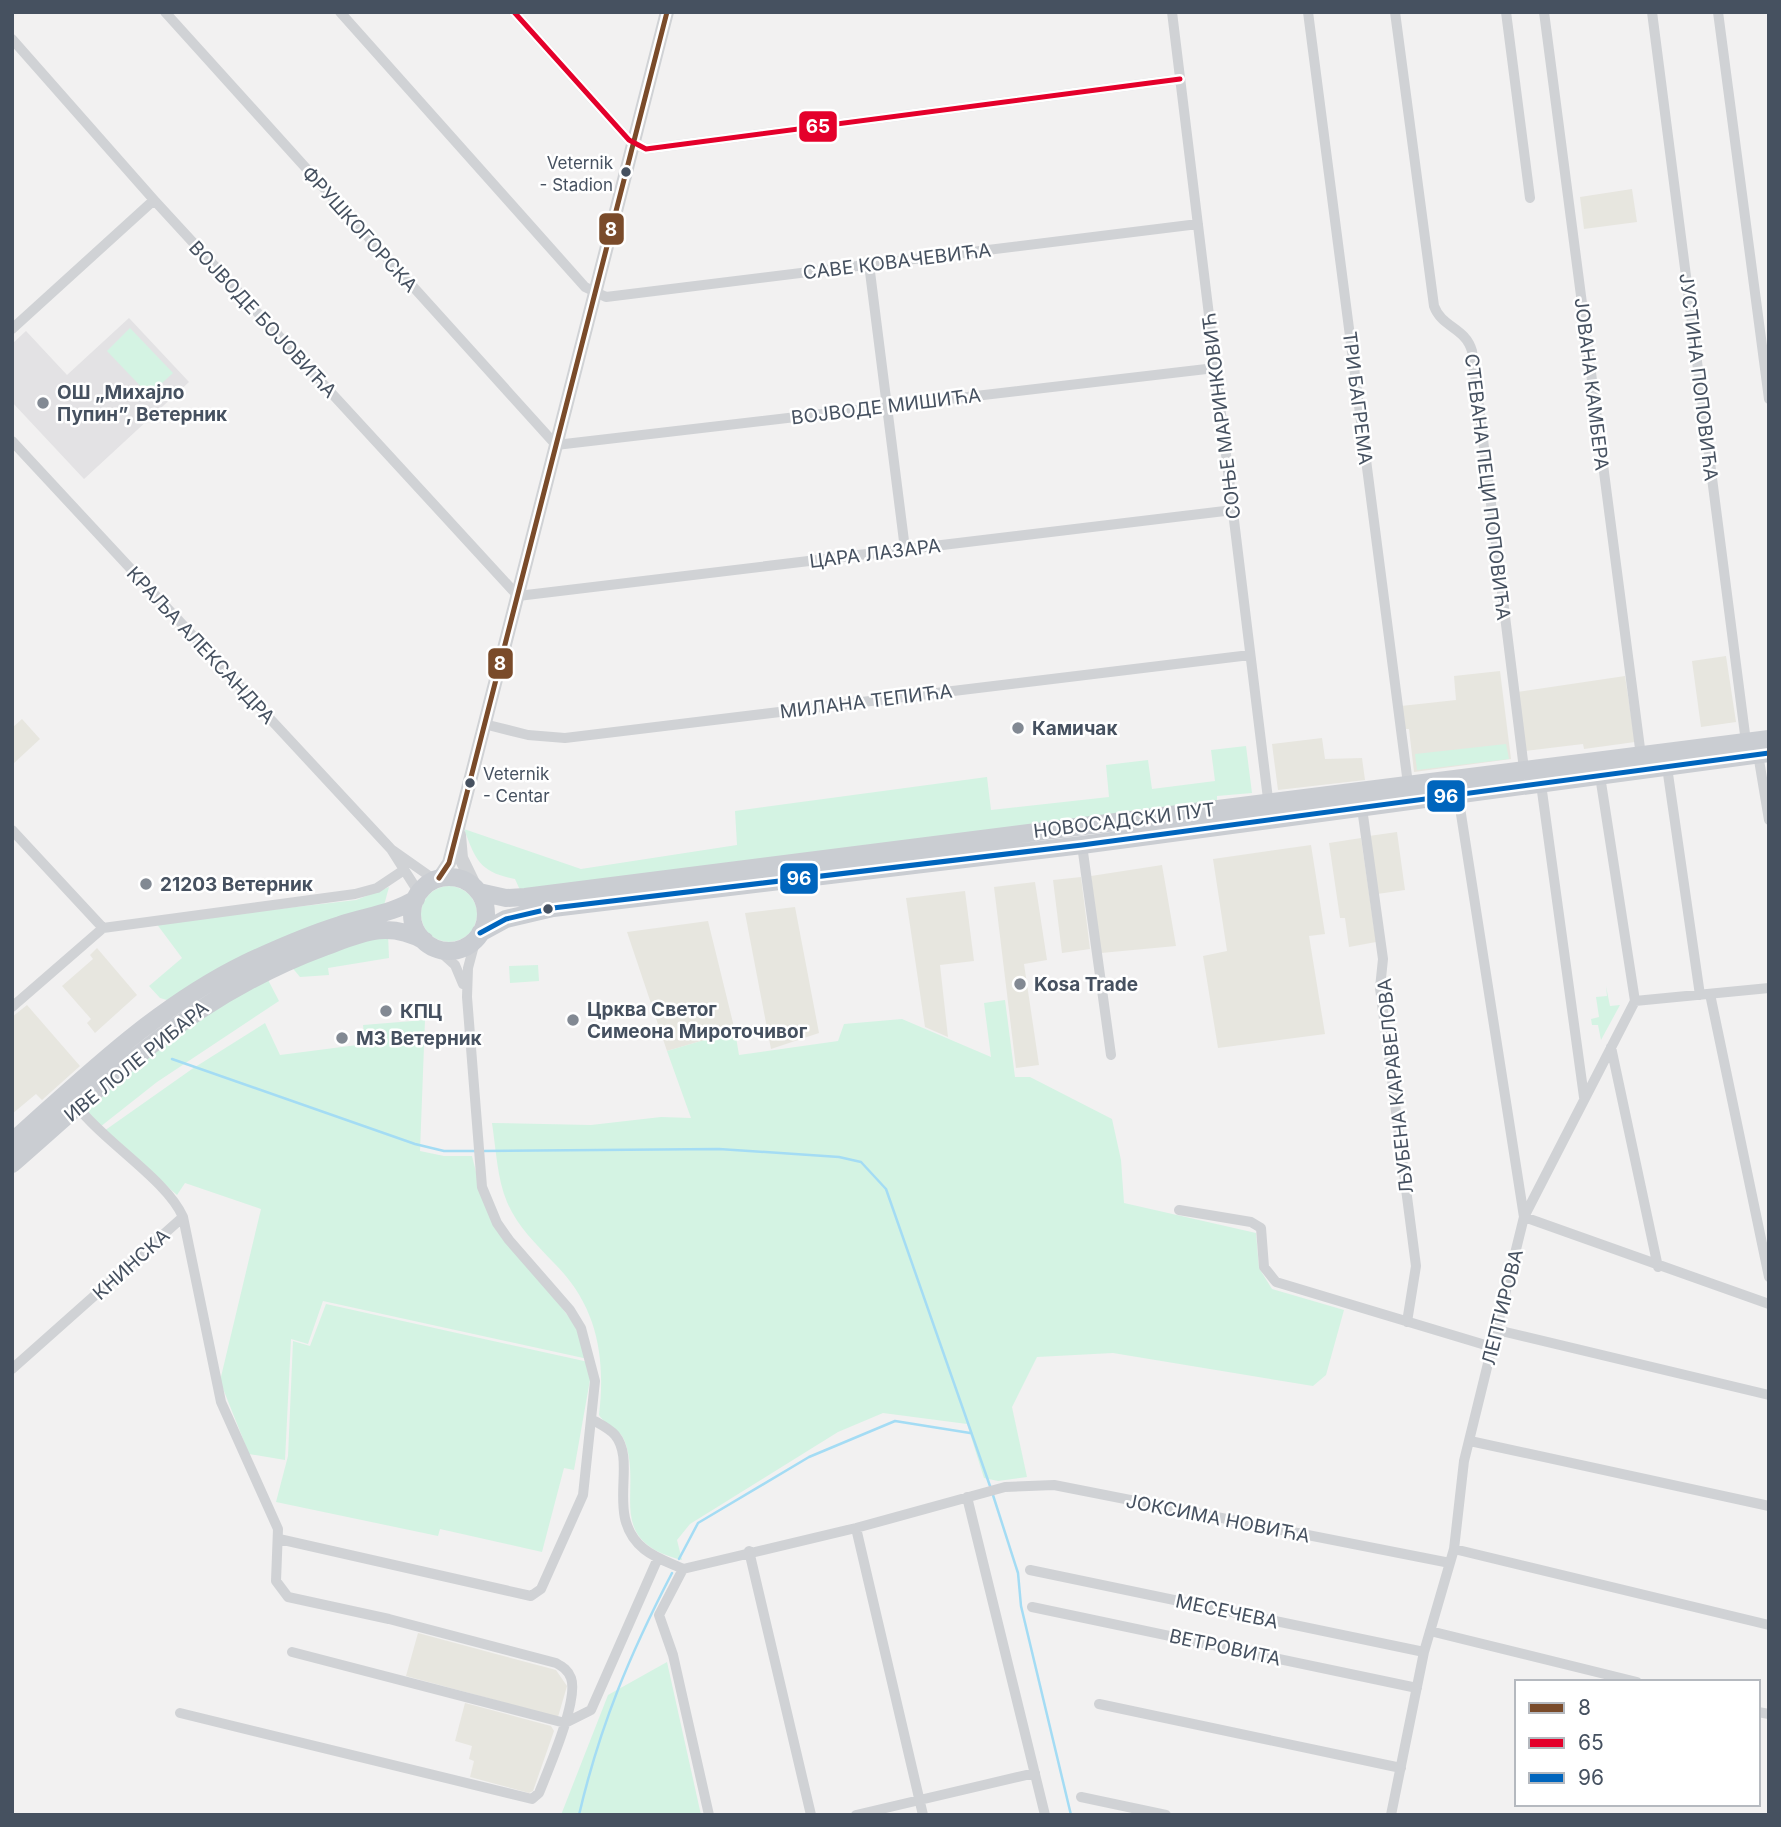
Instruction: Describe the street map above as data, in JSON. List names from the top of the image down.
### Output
{
  "streets": {
    "main road": ["НОВОСАДСКИ ПУТ", "ИВЕ ЛОЛЕ РИБАРА"],
    "street": [
      "ФРУШКОГОРСКА",
      "САВЕ КОВАЧЕВИЋА",
      "ВОЈВОДЕ БОЈОВИЋА",
      "ЈУСТИНА ПОПОВИЋА",
      "ЈОВАНА КАМБЕРА",
      "ТРИ БАГРЕМА",
      "ВОЈВОДЕ МИШИЋА",
      "СОЊЕ МАРИНКОВИЋ",
      "СТЕВАНА ПЕЦИ ПОПОВИЋА",
      "ЦАРА ЛАЗАРА",
      "КРАЉА АЛЕКСАНДРА",
      "МИЛАНА ТЕПИЋА",
      "ЉУБЕНА КАРАВЕЛОВА",
      "КНИНСКА",
      "ЛЕПТИРОВА",
      "ЈОКСИМА НОВИЋА",
      "МЕСЕЧЕВА",
      "ВЕТРОВИТА"
    ]
  },
  "crossings": [
    ["ФРУШКОГОРСКА", "ВОЈВОДЕ МИШИЋА"],
    ["САВЕ КОВАЧЕВИЋА", "СОЊЕ МАРИНКОВИЋ"],
    ["ВОЈВОДЕ БОЈОВИЋА", "ЦАРА ЛАЗАРА"],
    ["ЈУСТИНА ПОПОВИЋА", "НОВОСАДСКИ ПУТ"],
    ["ЈОВАНА КАМБЕРА", "НОВОСАДСКИ ПУТ"],
    ["ТРИ БАГРЕМА", "НОВОСАДСКИ ПУТ"],
    ["ВОЈВОДЕ МИШИЋА", "СОЊЕ МАРИНКОВИЋ"],
    ["СОЊЕ МАРИНКОВИЋ", "ЦАРА ЛАЗАРА"],
    ["СОЊЕ МАРИНКОВИЋ", "МИЛАНА ТЕПИЋА"],
    ["СОЊЕ МАРИНКОВИЋ", "НОВОСАДСКИ ПУТ"],
    ["СТЕВАНА ПЕЦИ ПОПОВИЋА", "НОВОСАДСКИ ПУТ"],
    ["НОВОСАДСКИ ПУТ", "ИВЕ ЛОЛЕ РИБАРА"],
    ["НОВОСАДСКИ ПУТ", "ЉУБЕНА КАРАВЕЛОВА"],
    ["НОВОСАДСКИ ПУТ", "ЛЕПТИРОВА"],
    ["ИВЕ ЛОЛЕ РИБАРА", "КНИНСКА"],
    ["ЛЕПТИРОВА", "ЈОКСИМА НОВИЋА"],
    ["ЛЕПТИРОВА", "МЕСЕЧЕВА"],
    ["ЛЕПТИРОВА", "ВЕТРОВИТА"]
  ],
  "places": [
    "Veternik - Stadion",
    "ОШ „Михајло Пупин”, Ветерник",
    "Камичак",
    "Veternik - Centar",
    "21203 Ветерник",
    "Kosa Trade",
    "КПЦ",
    "Црква Светог Симеона Мироточивог",
    "МЗ Ветерник"
  ],
  "lines": ["transit line 8", "transit line 65", "transit line 96"],
  "legend": ["8", "65", "96"]
}
